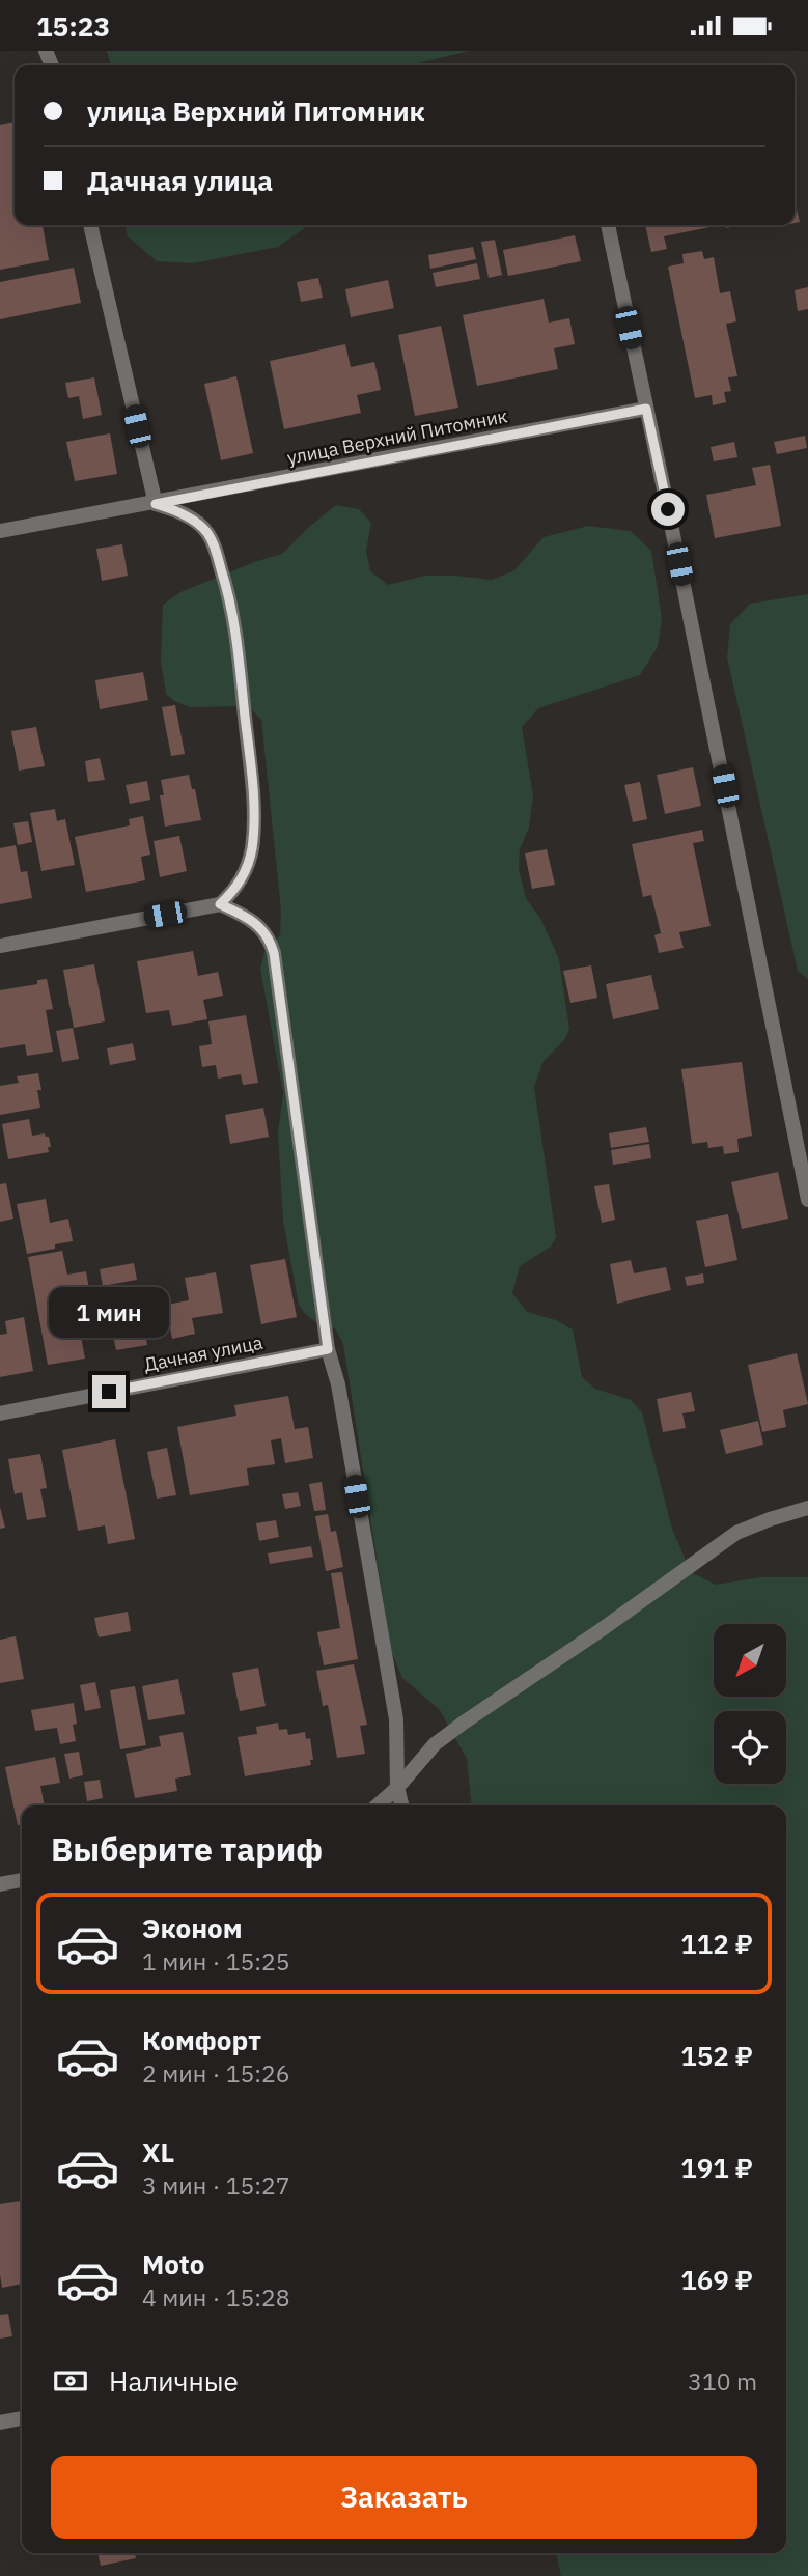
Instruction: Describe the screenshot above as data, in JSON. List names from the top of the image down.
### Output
{
  "streets": {
    "street": ["улица Верхний Питомник", "Дачная улица"]
  },
  "north": "bottom left",
  "page": {
    "status": "15:23",
    "banner": ["улица Верхний Питомник", "Дачная улица"],
    "bubble": "1 мин",
    "heading": "Выберите тариф",
    "list": [
      {
        "name": "Эконом",
        "note": "1 мин · 15:25",
        "value": "112 ₽"
      },
      {
        "name": "Комфорт",
        "note": "2 мин · 15:26",
        "value": "152 ₽"
      },
      {
        "name": "XL",
        "note": "3 мин · 15:27",
        "value": "191 ₽"
      },
      {
        "name": "Moto",
        "note": "4 мин · 15:28",
        "value": "169 ₽"
      }
    ],
    "pay": ["Наличные", "310 m"],
    "buttons": "Заказать"
  }
}
